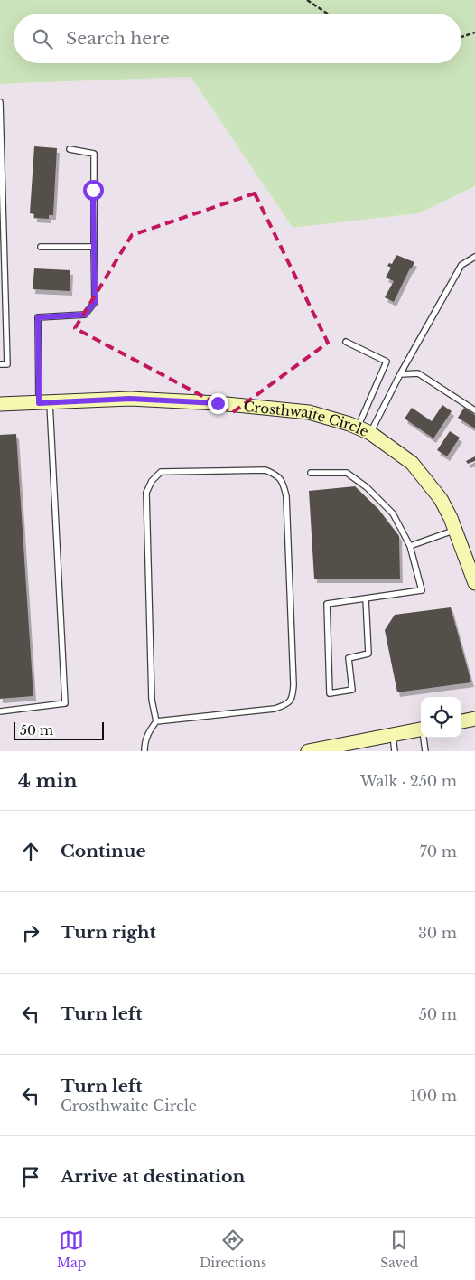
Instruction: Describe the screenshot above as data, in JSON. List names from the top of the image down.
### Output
{
  "streets": {
    "street": ["Crosthwaite Circle"]
  },
  "scale_bar": "50 m",
  "page": {
    "search": "Search here",
    "scale": "50 m",
    "heading": ["4 min", "Walk · 250 m"],
    "list": [
      ["Continue", "70 m"],
      ["Turn right", "30 m"],
      ["Turn left", "50 m"],
      ["Turn left", "Crosthwaite Circle", "100 m"],
      "Arrive at destination"
    ],
    "nav": ["Map", "Directions", "Saved"]
  }
}
